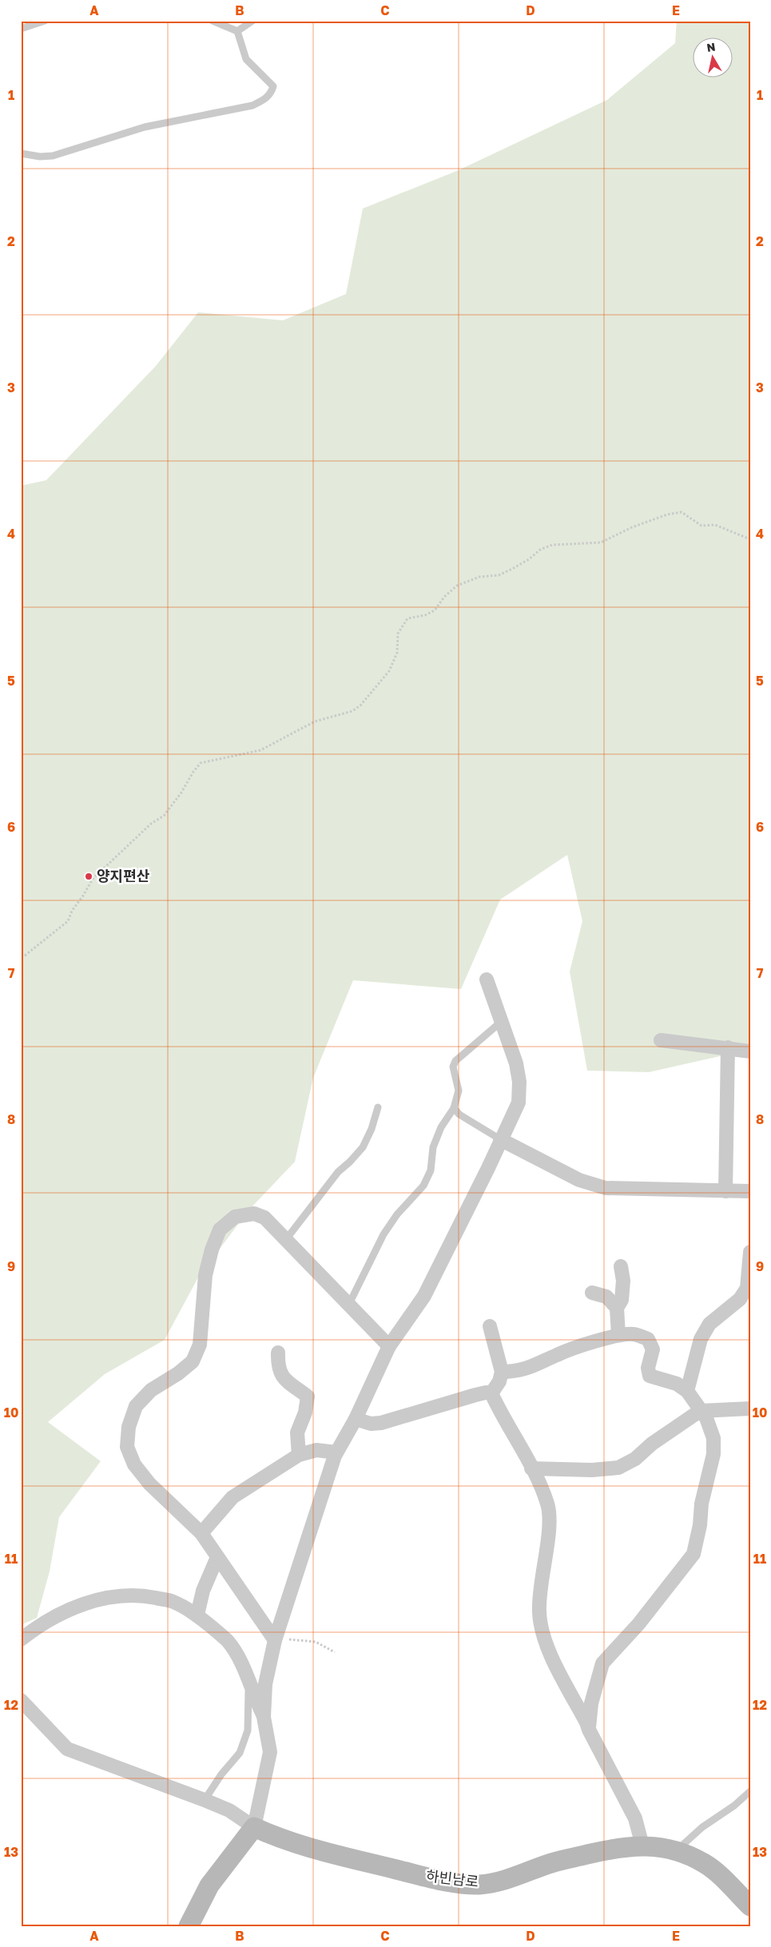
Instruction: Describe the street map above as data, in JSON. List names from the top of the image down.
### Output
{
  "streets": {
    "street": ["하빈남로"]
  },
  "places": ["양지편산"],
  "north": "top",
  "grid": {
    "columns": [
      "A",
      "B",
      "C",
      "D",
      "E"
    ],
    "rows": [
      "1",
      "2",
      "3",
      "4",
      "5",
      "6",
      "7",
      "8",
      "9",
      "10",
      "11",
      "12",
      "13"
    ]
  }
}
